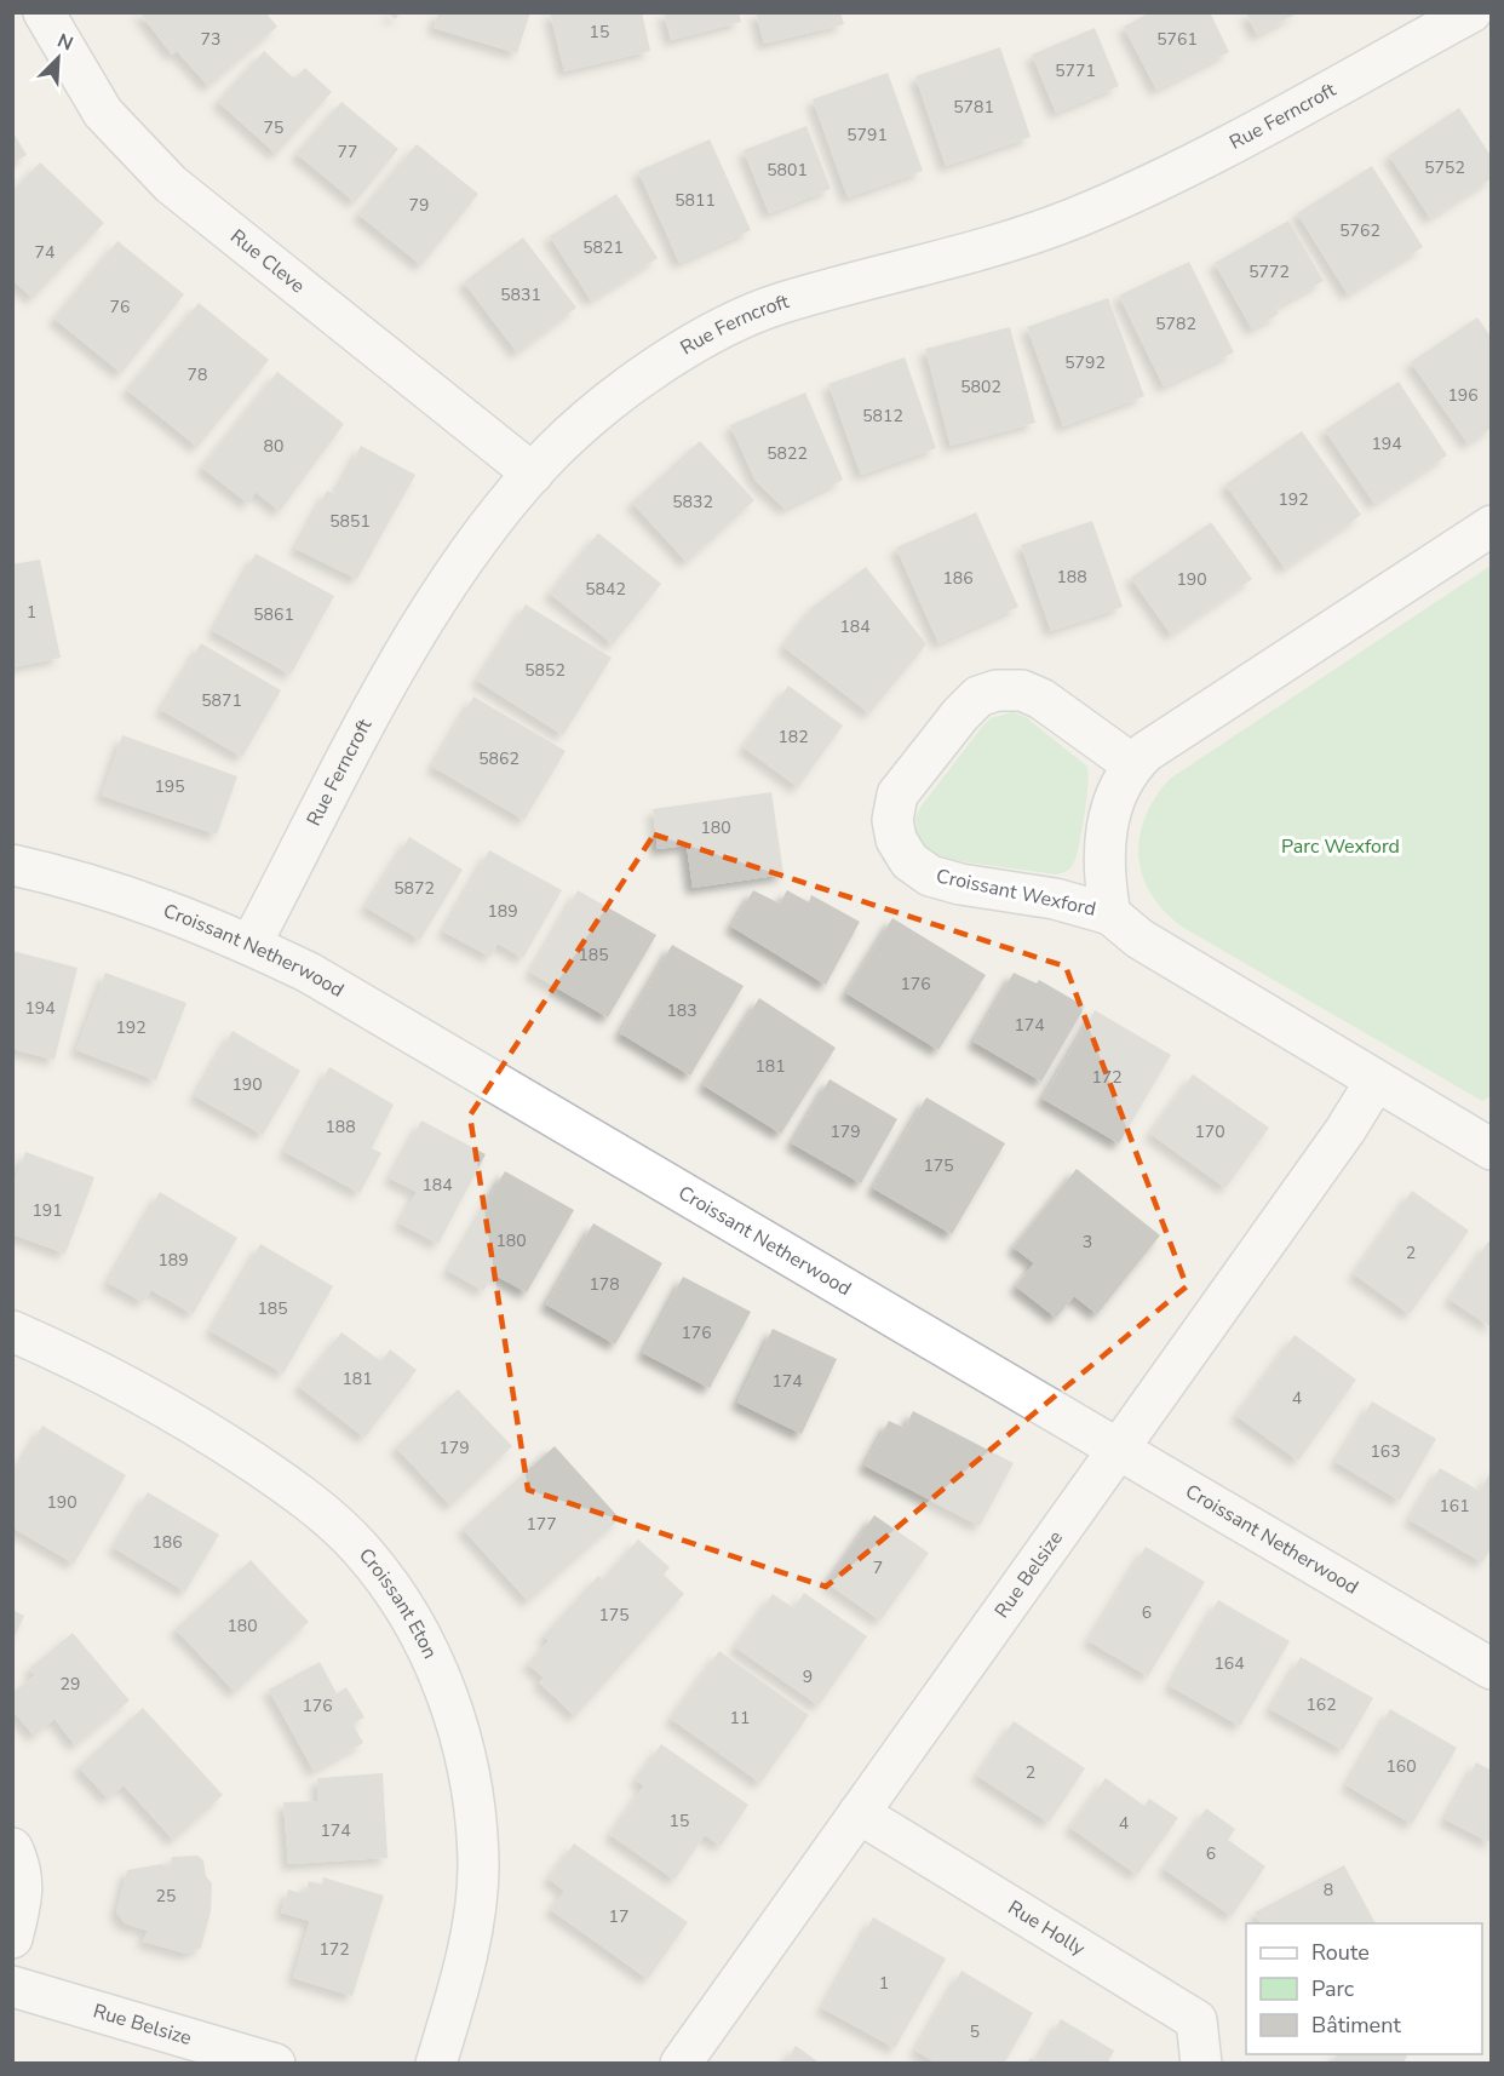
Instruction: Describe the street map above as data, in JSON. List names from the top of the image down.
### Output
{
  "streets": {
    "street": [
      "Rue Ferncroft",
      "Rue Cleve",
      "Croissant Wexford",
      "Croissant Netherwood",
      "Rue Belsize",
      "Croissant Eton",
      "Rue Holly"
    ]
  },
  "crossings": [
    ["Rue Ferncroft", "Rue Cleve"],
    ["Rue Ferncroft", "Croissant Netherwood"],
    ["Croissant Wexford", "Rue Belsize"],
    ["Croissant Netherwood", "Rue Belsize"],
    ["Rue Belsize", "Rue Holly"]
  ],
  "parks": ["Parc Wexford"],
  "house_numbers": [
    "15",
    "73",
    "5761",
    "5771",
    "5781",
    "75",
    "5791",
    "77",
    "5752",
    "5801",
    "5811",
    "79",
    "5762",
    "5821",
    "74",
    "5772",
    "5831",
    "76",
    "5782",
    "5792",
    "78",
    "5802",
    "196",
    "5812",
    "194",
    "80",
    "5822",
    "192",
    "5832",
    "5851",
    "188",
    "186",
    "190",
    "5842",
    "1",
    "5861",
    "184",
    "5852",
    "5871",
    "182",
    "5862",
    "195",
    "180",
    "5872",
    "189",
    "185",
    "176",
    "194",
    "183",
    "174",
    "192",
    "181",
    "172",
    "190",
    "188",
    "179",
    "170",
    "175",
    "184",
    "191",
    "180",
    "3",
    "2",
    "189",
    "178",
    "185",
    "176",
    "181",
    "174",
    "4",
    "179",
    "163",
    "190",
    "161",
    "177",
    "186",
    "7",
    "6",
    "175",
    "180",
    "164",
    "9",
    "29",
    "162",
    "176",
    "11",
    "160",
    "2",
    "15",
    "4",
    "174",
    "6",
    "8",
    "25",
    "17",
    "172",
    "1",
    "5"
  ],
  "legend": ["Route", "Parc", "Bâtiment"],
  "north": "top right"
}
